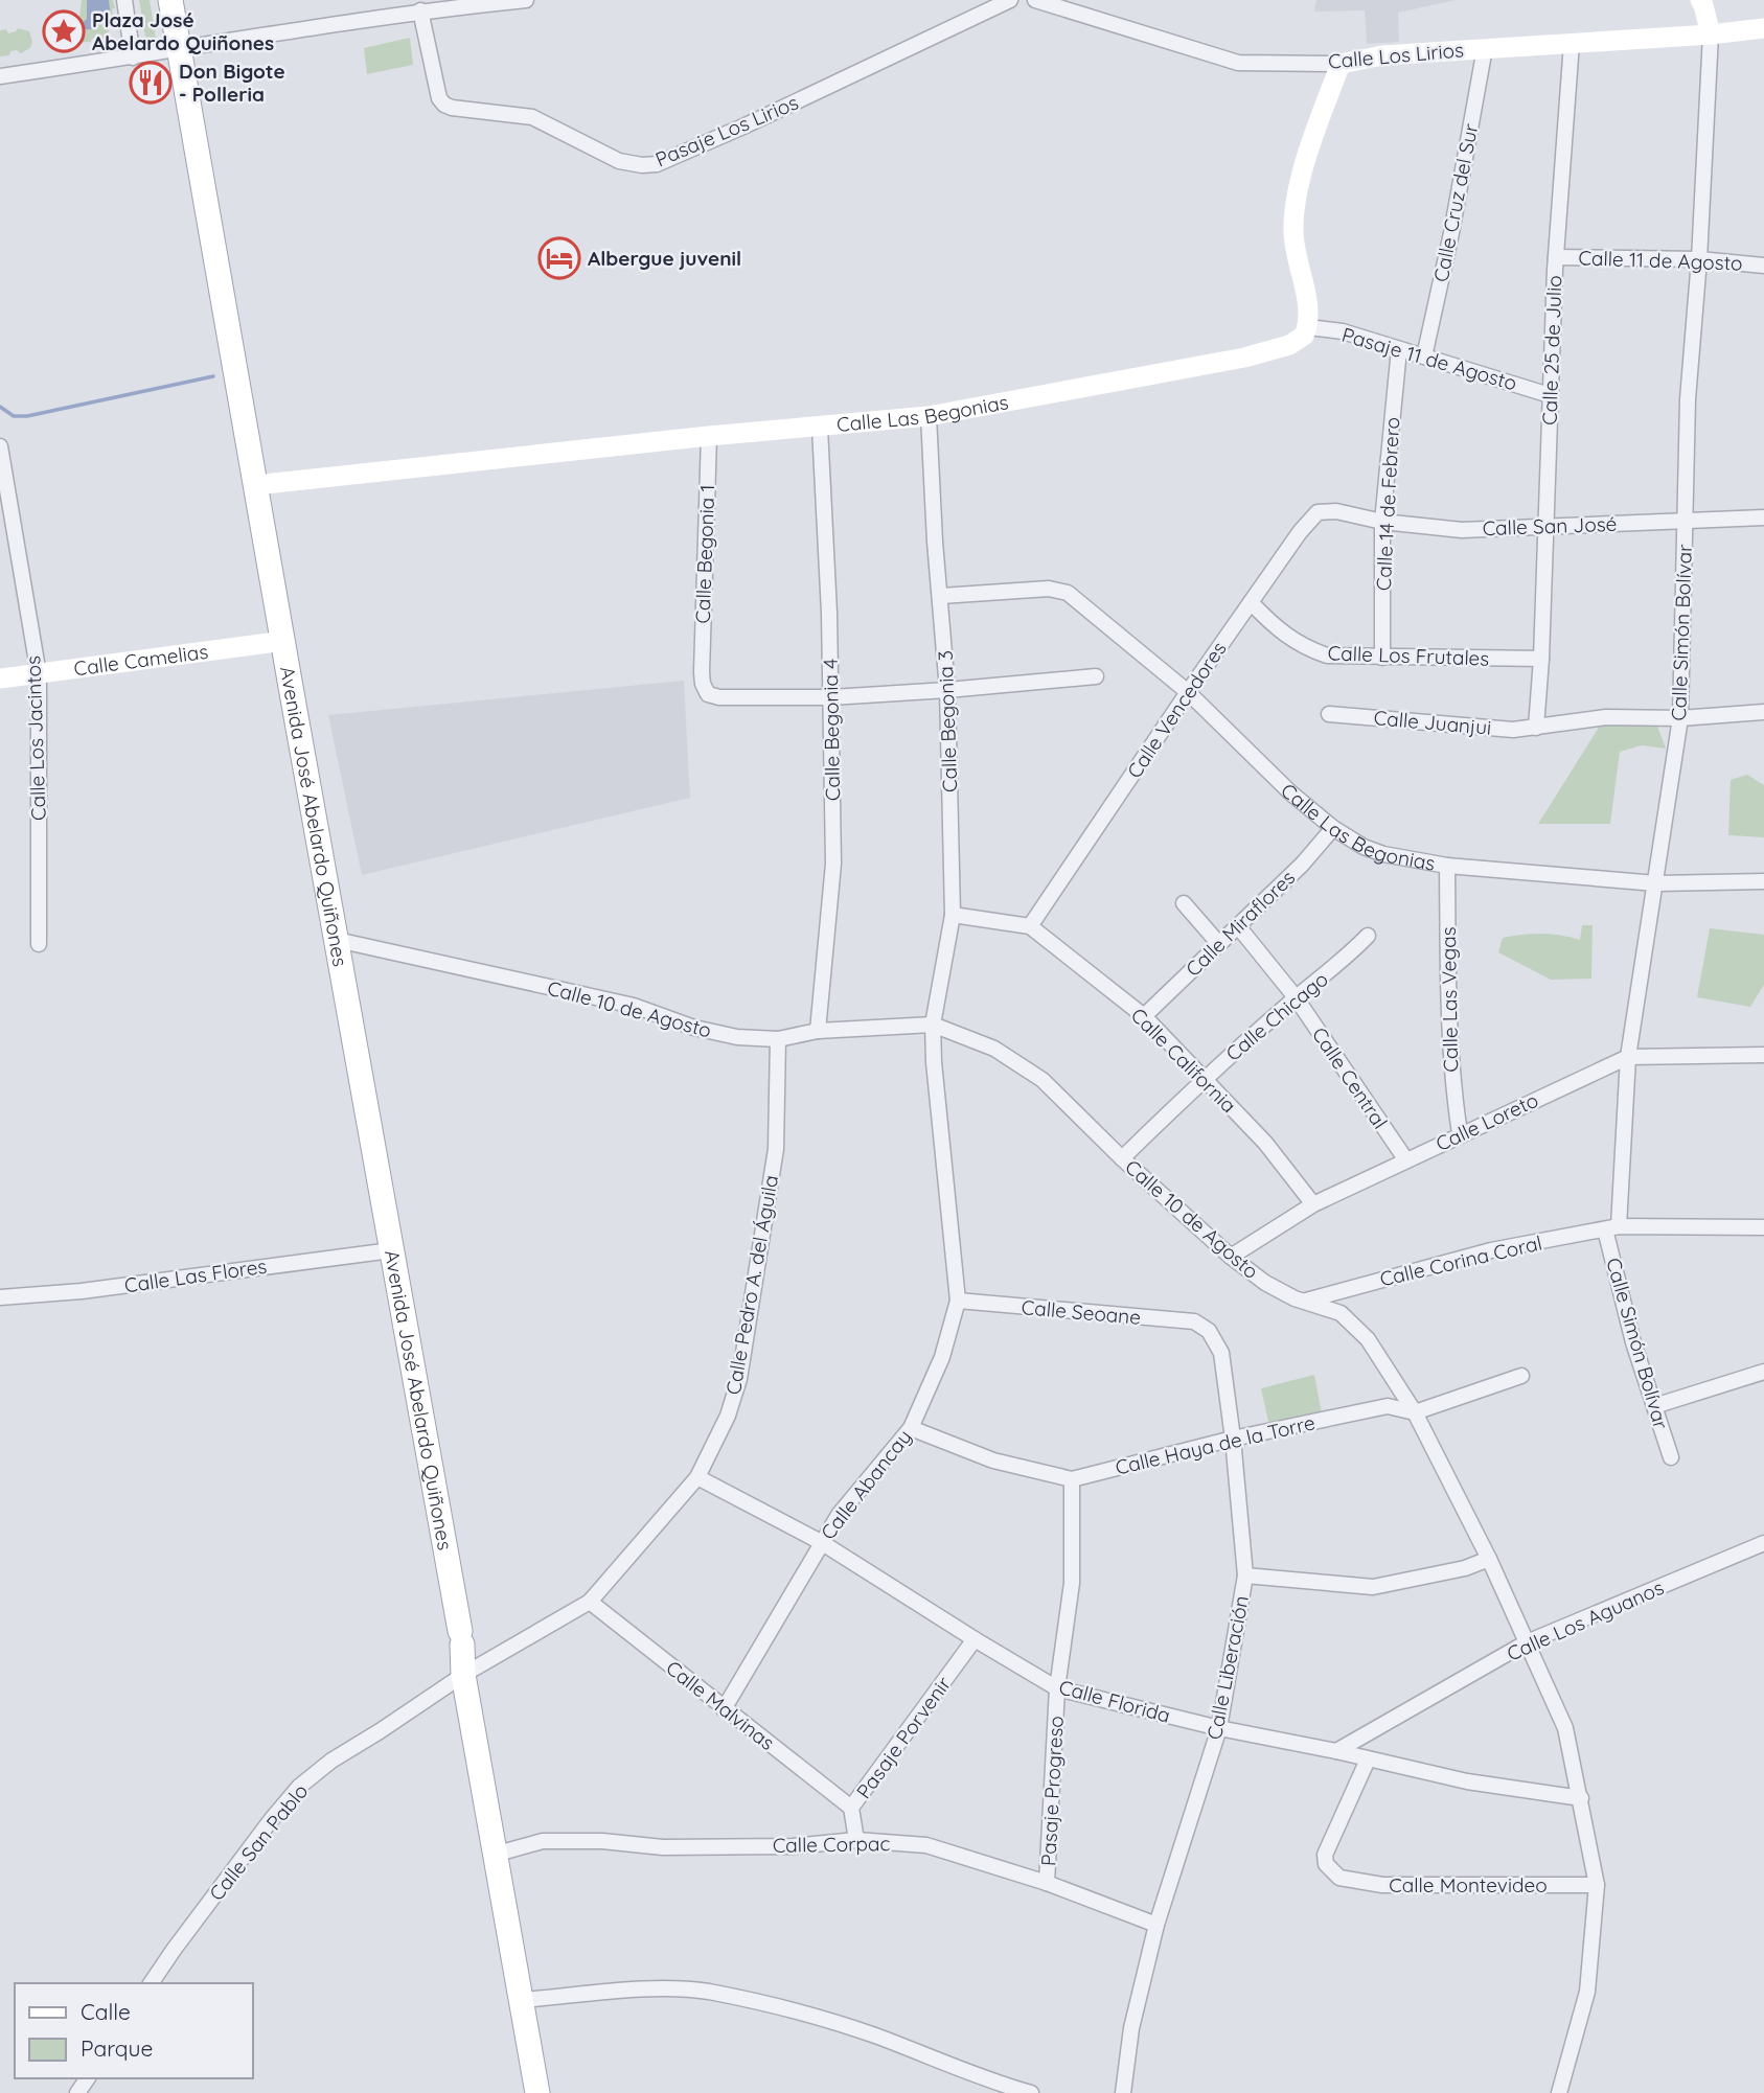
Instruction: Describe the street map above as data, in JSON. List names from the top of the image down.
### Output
{
  "streets": {
    "main road": ["Avenida José Abelardo Quiñones"],
    "street": [
      "Calle Los Lirios",
      "Pasaje Los Lirios",
      "Calle Cruz del Sur",
      "Calle 11 de Agosto",
      "Calle 25 de Julio",
      "Pasaje 11 de Agosto",
      "Calle Las Begonias",
      "Calle 14 de Febrero",
      "Calle San José",
      "Calle Begonia 1",
      "Calle Simón Bolívar",
      "Calle Los Frutales",
      "Calle Camelias",
      "Calle Vencedores",
      "Calle Begonia 3",
      "Calle Juanjui",
      "Calle Begonia 4",
      "Calle Los Jacintos",
      "Calle Miraflores",
      "Calle Las Vegas",
      "Calle 10 de Agosto",
      "Calle Chicago",
      "Calle California",
      "Calle Central",
      "Calle Loreto",
      "Calle Corina Coral",
      "Calle Las Flores",
      "Calle Pedro A. del Águila",
      "Calle Seoane",
      "Calle Haya de la Torre",
      "Calle Abancay",
      "Calle Los Aguanos",
      "Calle Liberación",
      "Calle Florida",
      "Calle Malvinas",
      "Pasaje Porvenir",
      "Pasaje Progreso",
      "Calle San Pablo",
      "Calle Corpac",
      "Calle Montevideo"
    ]
  },
  "crossings": [
    ["Calle Los Lirios", "Calle Cruz del Sur"],
    ["Calle Los Lirios", "Calle 25 de Julio"],
    ["Calle Los Lirios", "Calle Simón Bolívar"],
    ["Calle Cruz del Sur", "Pasaje 11 de Agosto"],
    ["Calle 11 de Agosto", "Calle 25 de Julio"],
    ["Calle 11 de Agosto", "Calle Simón Bolívar"],
    ["Calle 25 de Julio", "Pasaje 11 de Agosto"],
    ["Calle 25 de Julio", "Calle San José"],
    ["Calle 25 de Julio", "Calle Los Frutales"],
    ["Calle 25 de Julio", "Calle Juanjui"],
    ["Pasaje 11 de Agosto", "Calle Las Begonias"],
    ["Pasaje 11 de Agosto", "Calle 14 de Febrero"],
    ["Calle Las Begonias", "Calle Begonia 1"],
    ["Calle Las Begonias", "Calle Simón Bolívar"],
    ["Calle Las Begonias", "Calle Vencedores"],
    ["Calle Las Begonias", "Calle Begonia 3"],
    ["Calle Las Begonias", "Calle Begonia 4"],
    ["Calle Las Begonias", "Avenida José Abelardo Quiñones"],
    ["Calle Las Begonias", "Calle Miraflores"],
    ["Calle Las Begonias", "Calle Las Vegas"],
    ["Calle 14 de Febrero", "Calle San José"],
    ["Calle 14 de Febrero", "Calle Los Frutales"],
    ["Calle San José", "Calle Simón Bolívar"],
    ["Calle San José", "Calle Vencedores"],
    ["Calle Begonia 1", "Calle Begonia 4"],
    ["Calle Simón Bolívar", "Calle Loreto"],
    ["Calle Simón Bolívar", "Calle Corina Coral"],
    ["Calle Los Frutales", "Calle Vencedores"],
    ["Calle Camelias", "Calle Los Jacintos"],
    ["Calle Camelias", "Avenida José Abelardo Quiñones"],
    ["Calle Vencedores", "Calle California"],
    ["Calle Begonia 3", "Calle 10 de Agosto"],
    ["Calle Begonia 3", "Calle California"],
    ["Calle Begonia 3", "Calle Abancay"],
    ["Calle Begonia 4", "Calle 10 de Agosto"],
    ["Avenida José Abelardo Quiñones", "Calle 10 de Agosto"],
    ["Avenida José Abelardo Quiñones", "Calle Las Flores"],
    ["Avenida José Abelardo Quiñones", "Calle Pedro A. del Águila"],
    ["Avenida José Abelardo Quiñones", "Calle San Pablo"],
    ["Avenida José Abelardo Quiñones", "Calle Corpac"],
    ["Calle Miraflores", "Calle California"],
    ["Calle Miraflores", "Calle Central"],
    ["Calle Las Vegas", "Calle Loreto"],
    ["Calle 10 de Agosto", "Calle Chicago"],
    ["Calle 10 de Agosto", "Calle Loreto"],
    ["Calle 10 de Agosto", "Calle Corina Coral"],
    ["Calle 10 de Agosto", "Calle Pedro A. del Águila"],
    ["Calle 10 de Agosto", "Calle Haya de la Torre"],
    ["Calle 10 de Agosto", "Calle Abancay"],
    ["Calle 10 de Agosto", "Calle Los Aguanos"],
    ["Calle 10 de Agosto", "Calle Florida"],
    ["Calle 10 de Agosto", "Calle Montevideo"],
    ["Calle Chicago", "Calle California"],
    ["Calle Chicago", "Calle Central"],
    ["Calle California", "Calle Loreto"],
    ["Calle Central", "Calle Loreto"],
    ["Calle Pedro A. del Águila", "Calle Florida"],
    ["Calle Pedro A. del Águila", "Calle Malvinas"],
    ["Calle Pedro A. del Águila", "Calle San Pablo"],
    ["Calle Seoane", "Calle Abancay"],
    ["Calle Seoane", "Calle Liberación"],
    ["Calle Haya de la Torre", "Calle Abancay"],
    ["Calle Haya de la Torre", "Calle Liberación"],
    ["Calle Haya de la Torre", "Pasaje Progreso"],
    ["Calle Abancay", "Calle Florida"],
    ["Calle Abancay", "Calle Malvinas"],
    ["Calle Los Aguanos", "Calle Florida"],
    ["Calle Liberación", "Calle Florida"],
    ["Calle Liberación", "Calle Corpac"],
    ["Calle Florida", "Pasaje Porvenir"],
    ["Calle Florida", "Pasaje Progreso"],
    ["Calle Florida", "Calle Montevideo"],
    ["Calle Malvinas", "Pasaje Porvenir"],
    ["Pasaje Porvenir", "Calle Corpac"],
    ["Pasaje Progreso", "Calle Corpac"]
  ],
  "places": {
    "place": ["Plaza José Abelardo Quiñones"],
    "restaurant": ["Don Bigote - Polleria"],
    "hotel": ["Albergue juvenil"]
  },
  "legend": ["Calle", "Parque"]
}
